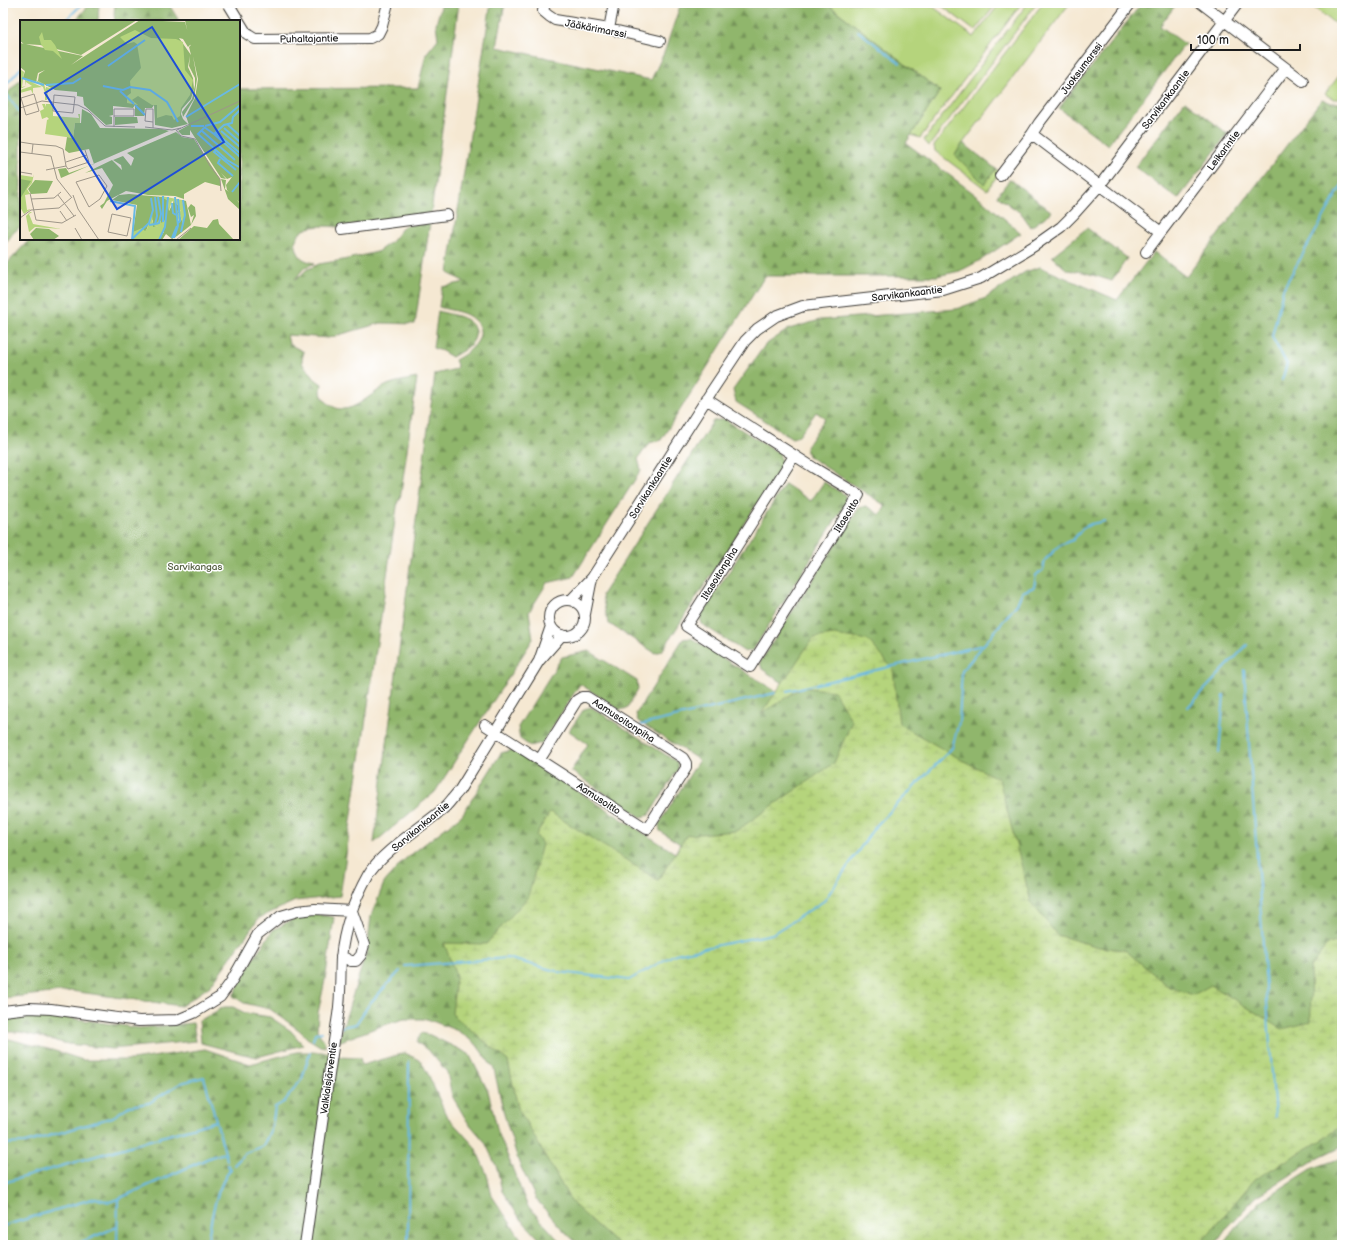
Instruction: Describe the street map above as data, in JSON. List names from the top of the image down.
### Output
{
  "streets": {
    "street": [
      "Jääkärimarssi",
      "Puhaltajantie",
      "Juoksumarssi",
      "Sarvikankaantie",
      "Leikarintie",
      "Iltasoitto",
      "Iltasoitonpiha",
      "Aamusoitonpiha",
      "Aamusoitto",
      "Valkiaisjärventie"
    ]
  },
  "crossings": [
    ["Sarvikankaantie", "Iltasoitto"],
    ["Sarvikankaantie", "Aamusoitto"],
    ["Sarvikankaantie", "Valkiaisjärventie"],
    ["Iltasoitto", "Iltasoitonpiha"],
    ["Aamusoitonpiha", "Aamusoitto"]
  ],
  "parks": ["Sarvikangas"],
  "scale_bar": "100 m"
}
